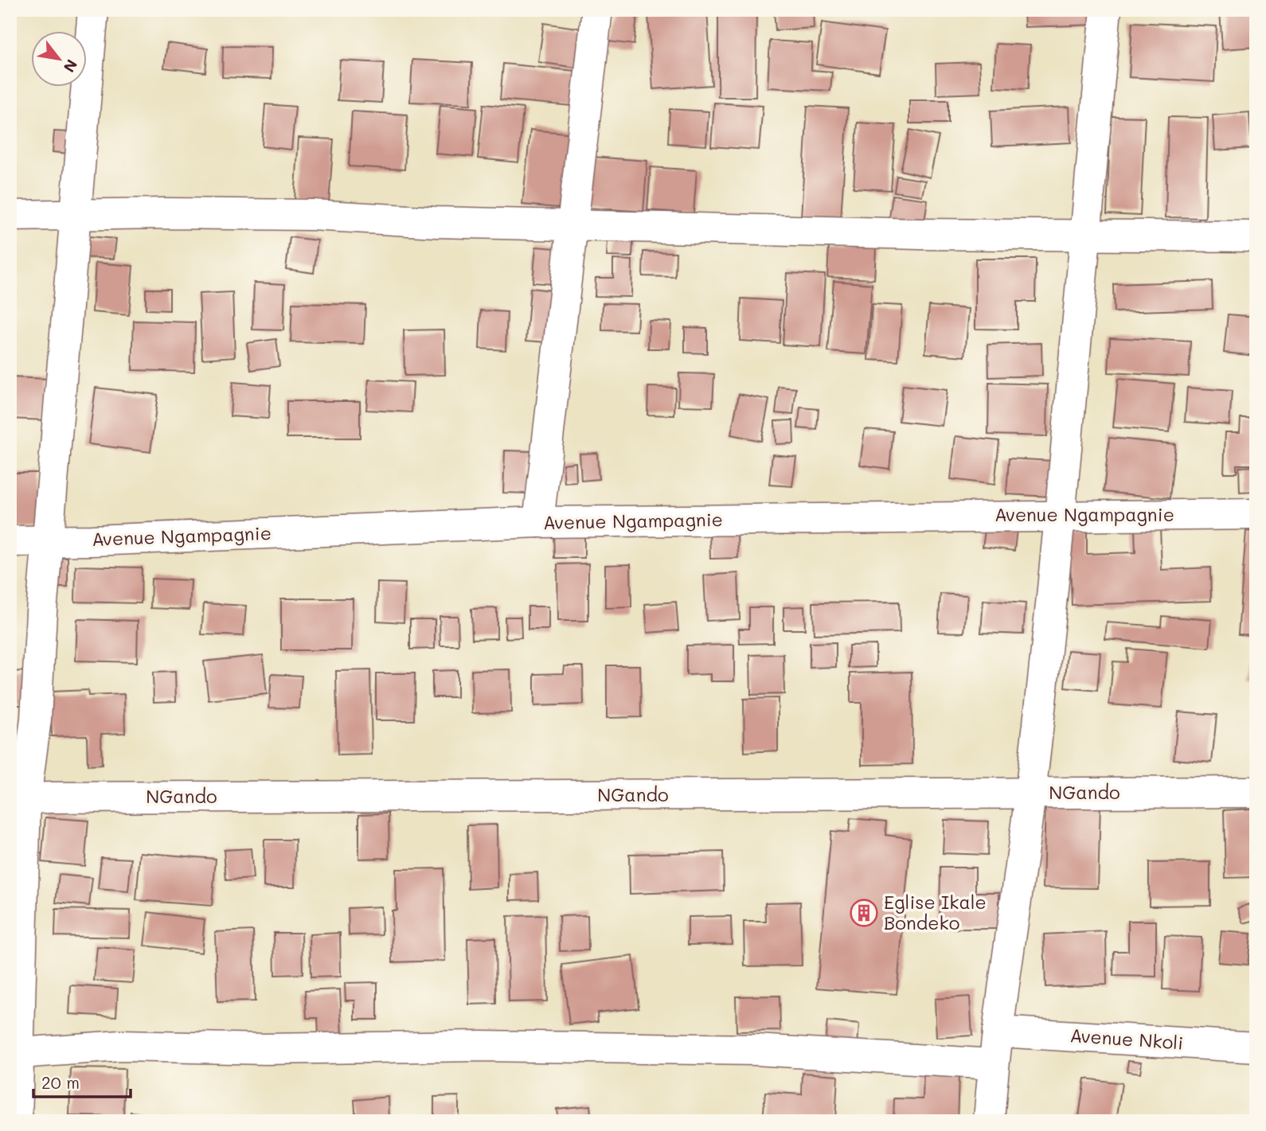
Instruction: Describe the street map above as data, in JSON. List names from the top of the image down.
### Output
{
  "streets": {
    "street": ["Avenue Ngampagnie", "NGando", "Avenue Nkoli"]
  },
  "places": {
    "building": ["Eglise Ikale Bondeko"]
  },
  "scale_bar": "20 m",
  "north": "bottom right"
}
